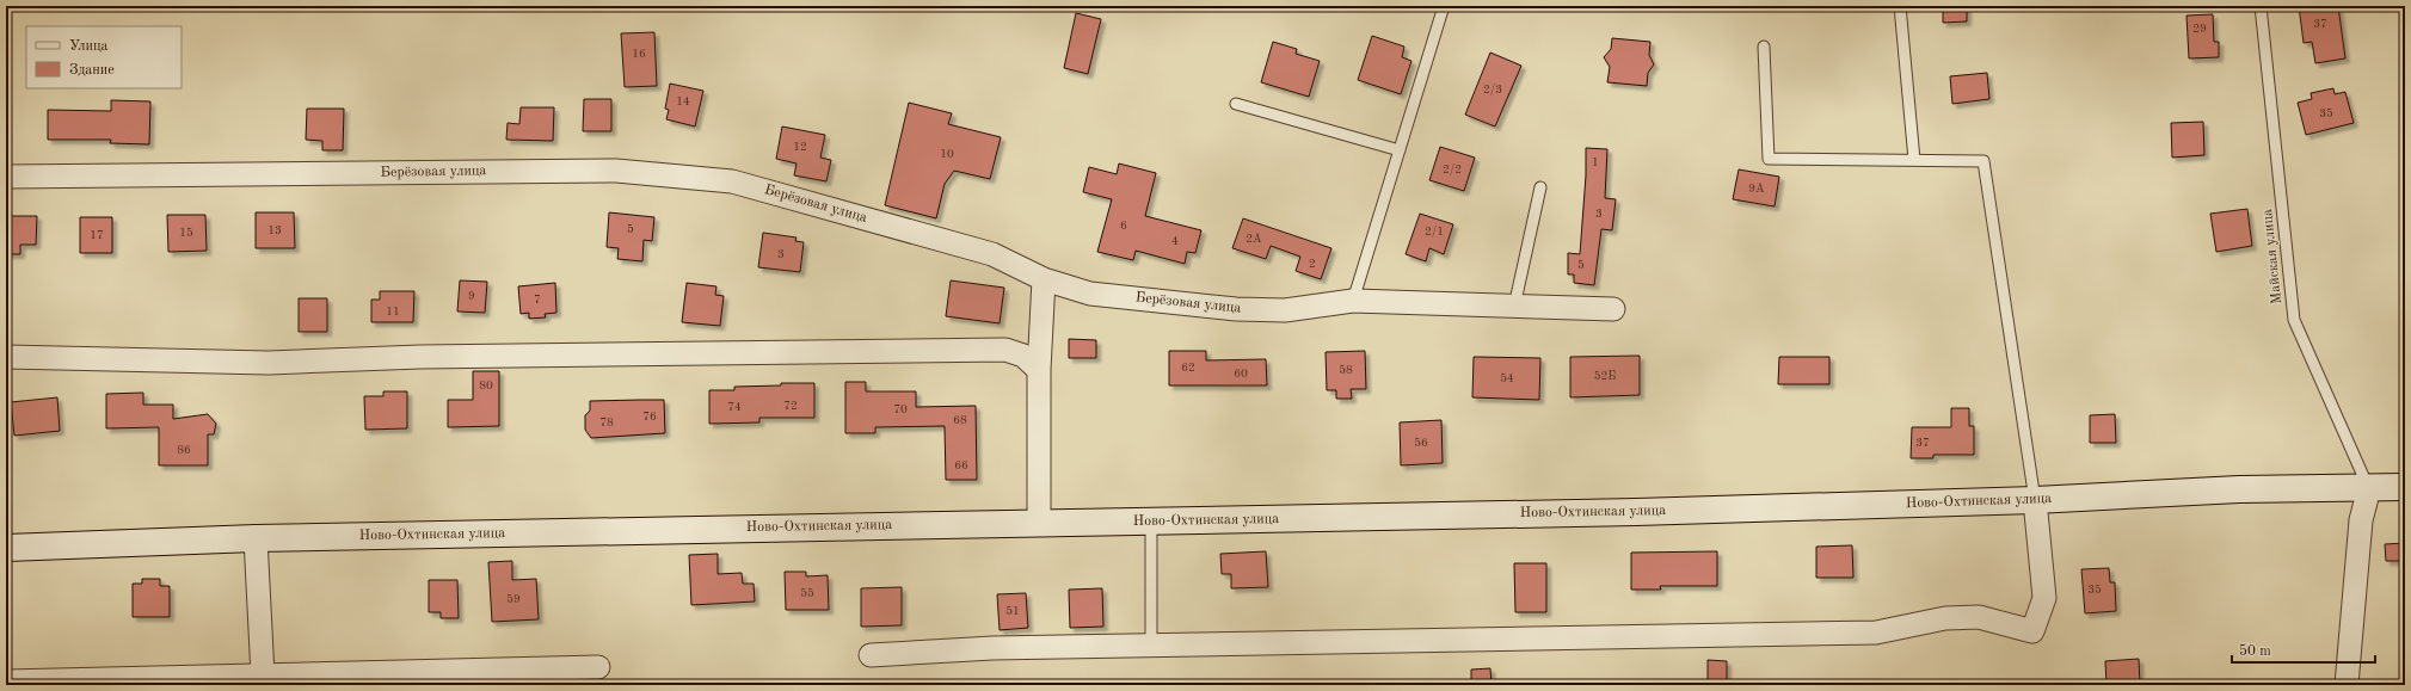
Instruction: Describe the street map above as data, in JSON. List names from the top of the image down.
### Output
{
  "streets": {
    "street": ["Берёзовая улица", "Ново-Охтинская улица"],
    "lane": ["Майская улица"]
  },
  "crossings": [
    ["Майская улица", "Ново-Охтинская улица"]
  ],
  "house_numbers": [
    "37",
    "29",
    "16",
    "2/3",
    "14",
    "35",
    "12",
    "10",
    "1",
    "2/2",
    "9А",
    "3",
    "6",
    "5",
    "13",
    "2/1",
    "15",
    "17",
    "2А",
    "4",
    "3",
    "2",
    "5",
    "9",
    "7",
    "11",
    "62",
    "58",
    "60",
    "52Б",
    "54",
    "80",
    "72",
    "74",
    "70",
    "76",
    "68",
    "78",
    "56",
    "37",
    "86",
    "66",
    "35",
    "55",
    "59",
    "51"
  ],
  "legend": ["Улица", "Здание"],
  "scale_bar": "50 m"
}
